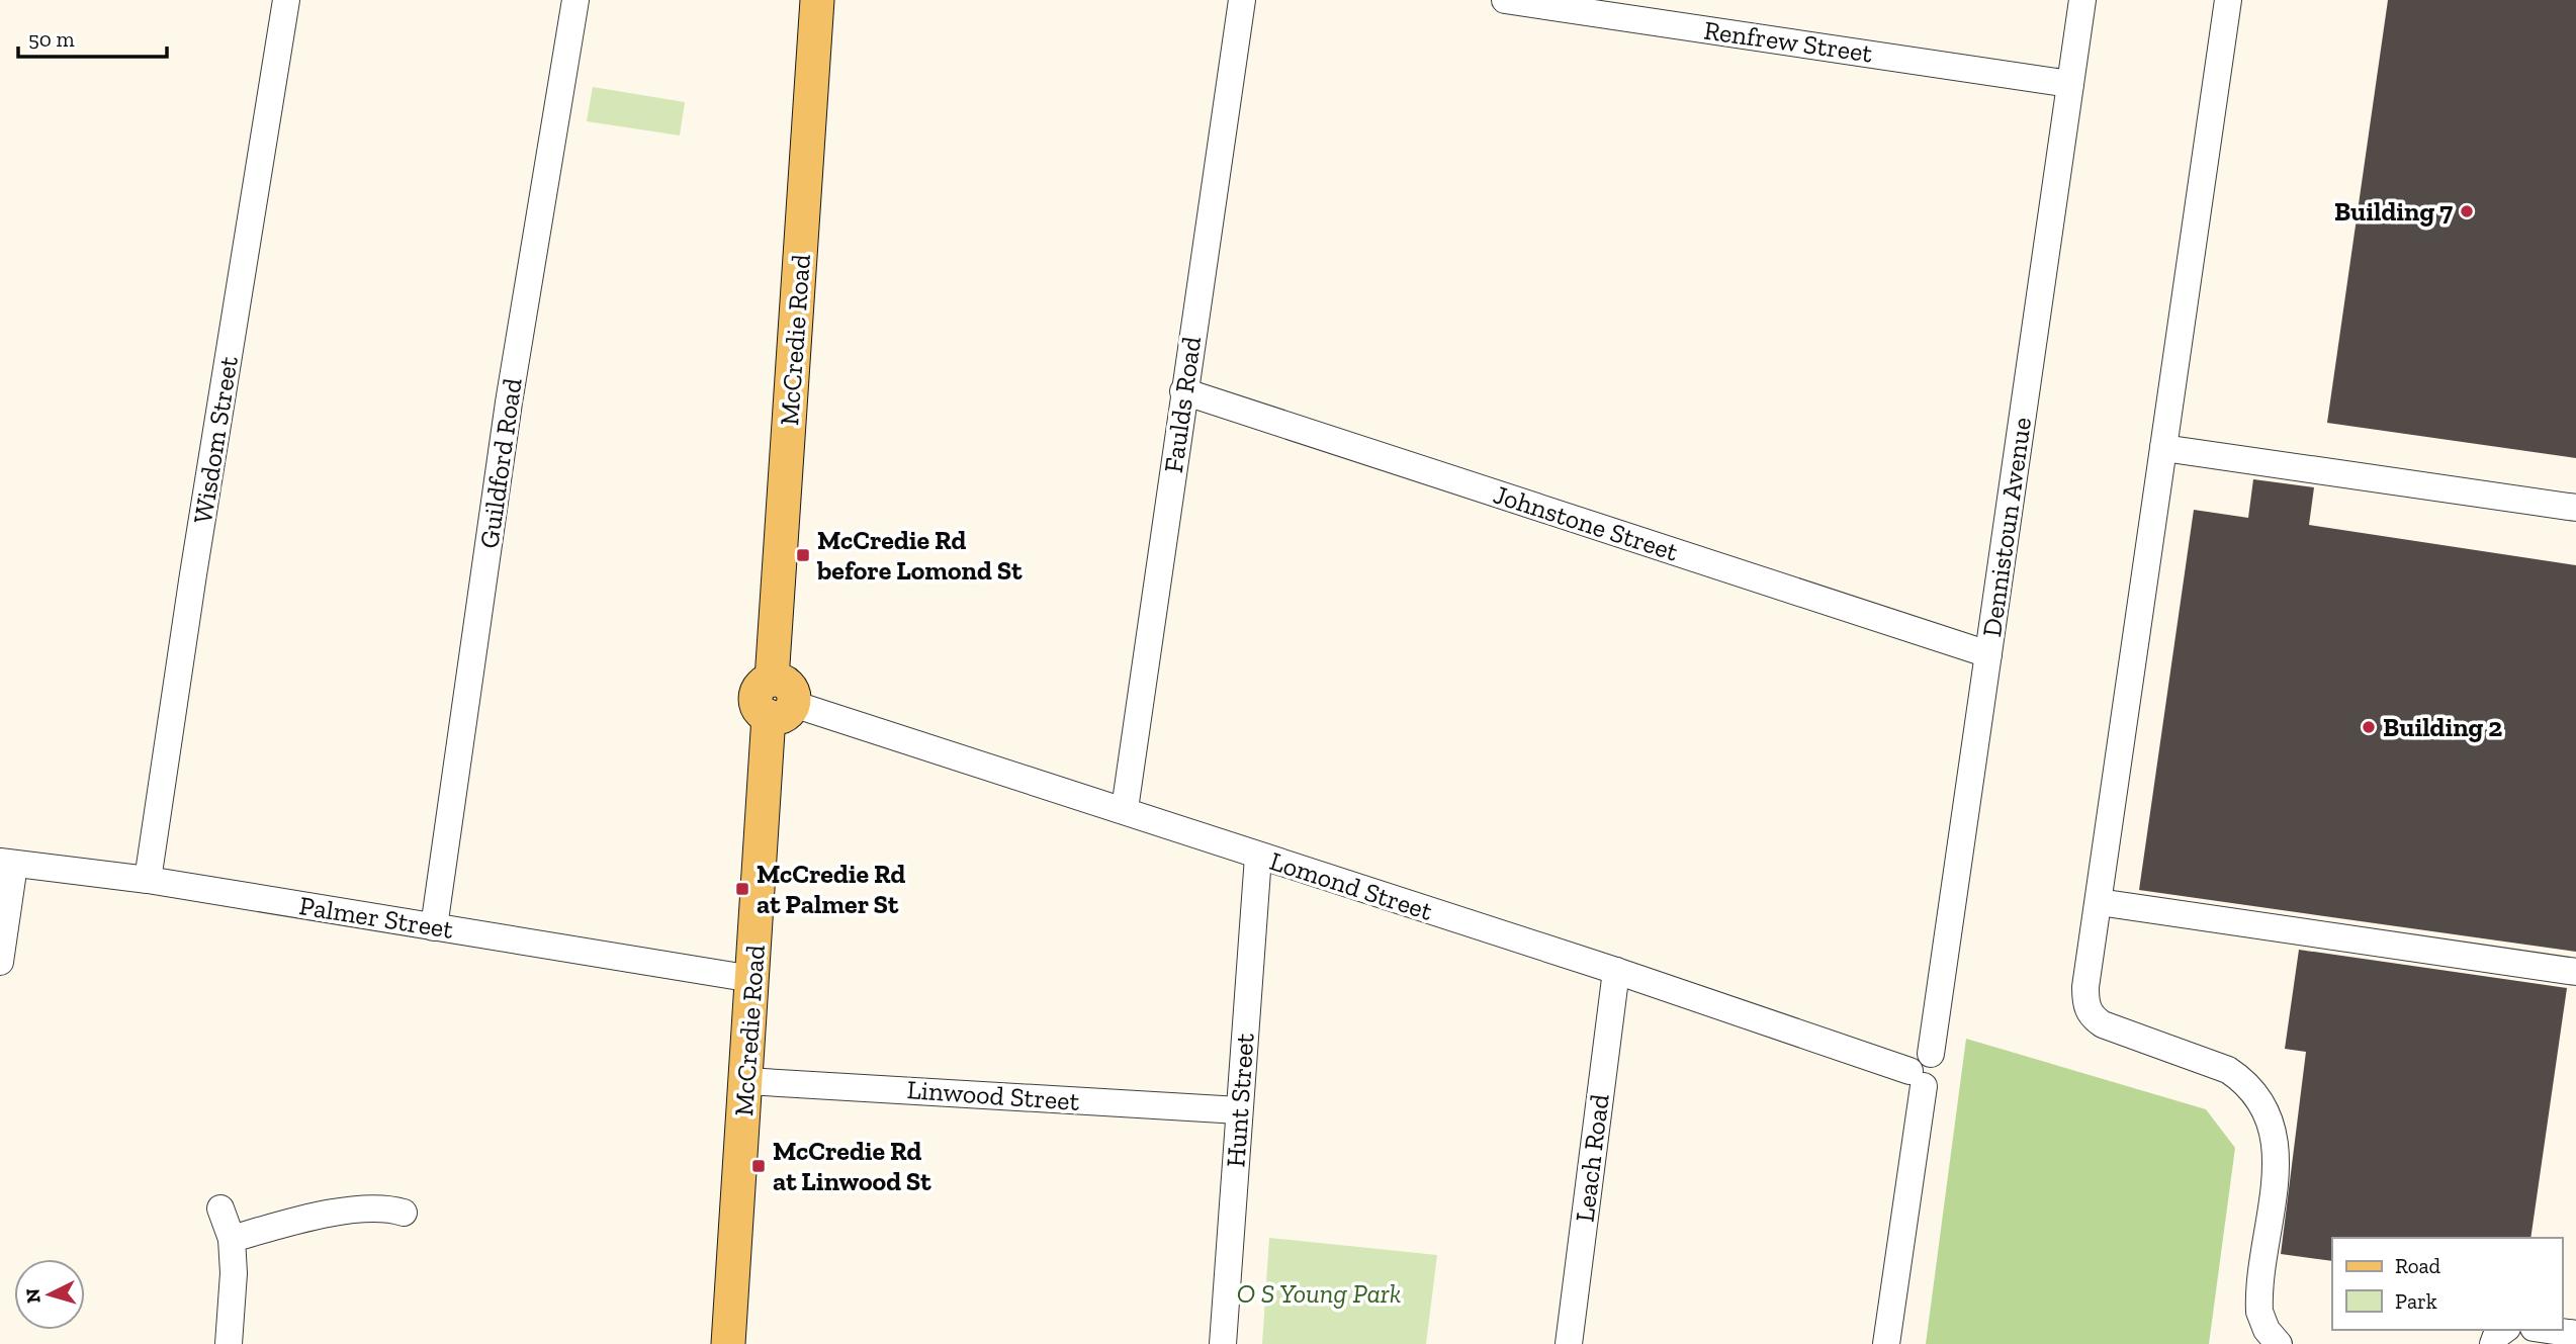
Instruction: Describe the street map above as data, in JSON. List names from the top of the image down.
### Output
{
  "streets": {
    "main road": ["McCredie Road"],
    "street": [
      "Renfrew Street",
      "Faulds Road",
      "Wisdom Street",
      "Guildford Road",
      "Johnstone Street",
      "Dennistoun Avenue",
      "Lomond Street",
      "Palmer Street",
      "Linwood Street",
      "Hunt Street",
      "Leach Road"
    ]
  },
  "crossings": [
    ["Renfrew Street", "Dennistoun Avenue"],
    ["McCredie Road", "Lomond Street"],
    ["McCredie Road", "Palmer Street"],
    ["McCredie Road", "Linwood Street"],
    ["Faulds Road", "Johnstone Street"],
    ["Faulds Road", "Lomond Street"],
    ["Wisdom Street", "Palmer Street"],
    ["Guildford Road", "Palmer Street"],
    ["Johnstone Street", "Dennistoun Avenue"],
    ["Dennistoun Avenue", "Lomond Street"],
    ["Lomond Street", "Hunt Street"],
    ["Lomond Street", "Leach Road"],
    ["Linwood Street", "Hunt Street"]
  ],
  "parks": ["O S Young Park"],
  "places": {
    "other": ["Building 7", "Building 2"],
    "transit": ["McCredie Rd before Lomond St", "McCredie Rd at Palmer St", "McCredie Rd at Linwood St"]
  },
  "legend": ["Road", "Park"],
  "scale_bar": "50 m",
  "north": "left"
}
